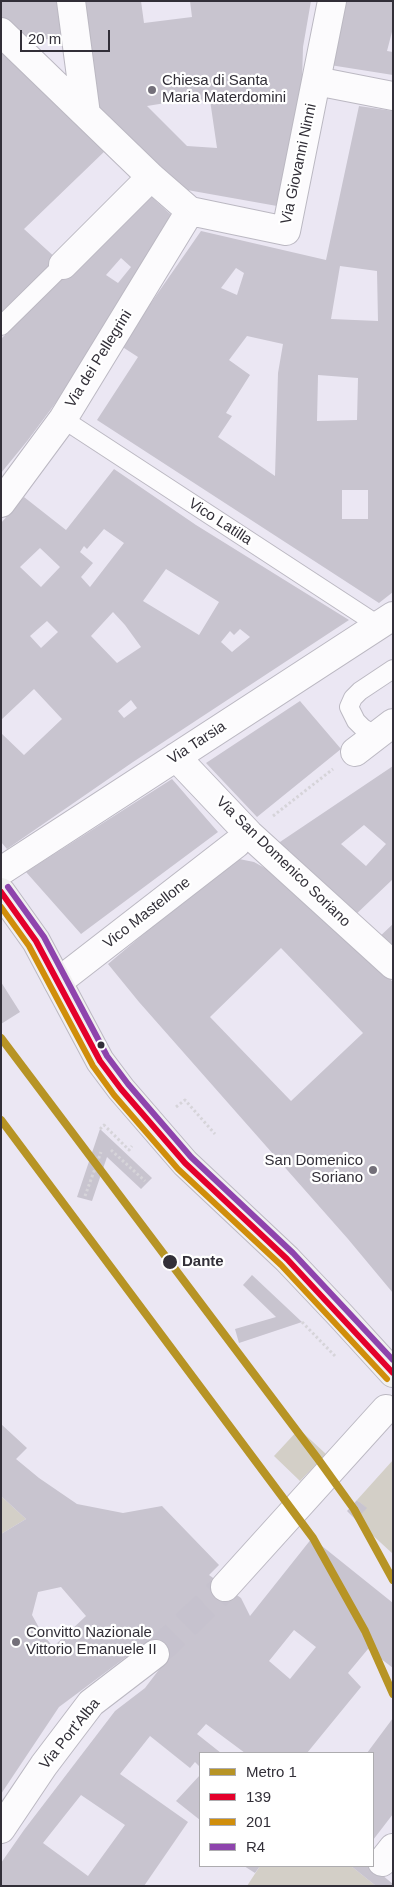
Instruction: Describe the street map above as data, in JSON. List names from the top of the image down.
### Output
{
  "streets": {
    "street": [
      "Via Giovanni Ninni",
      "Via dei Pellegrini",
      "Via Tarsia",
      "Via San Domenico Soriano",
      "Vico Mastellone",
      "Via Port'Alba"
    ],
    "lane": ["Vico Latilla"]
  },
  "crossings": [
    ["Via Giovanni Ninni", "Via dei Pellegrini"],
    ["Via dei Pellegrini", "Vico Latilla"],
    ["Vico Latilla", "Via Tarsia"],
    ["Via Tarsia", "Via San Domenico Soriano"]
  ],
  "places": [
    "Chiesa di Santa Maria Materdomini",
    "San Domenico Soriano",
    "Dante",
    "Convitto Nazionale Vittorio Emanuele II"
  ],
  "lines": [
    "transit line R4",
    "transit line 139",
    "transit line 201",
    "metro line 1"
  ],
  "legend": [
    "Metro 1",
    "139",
    "201",
    "R4"
  ],
  "scale_bar": "20 m"
}
